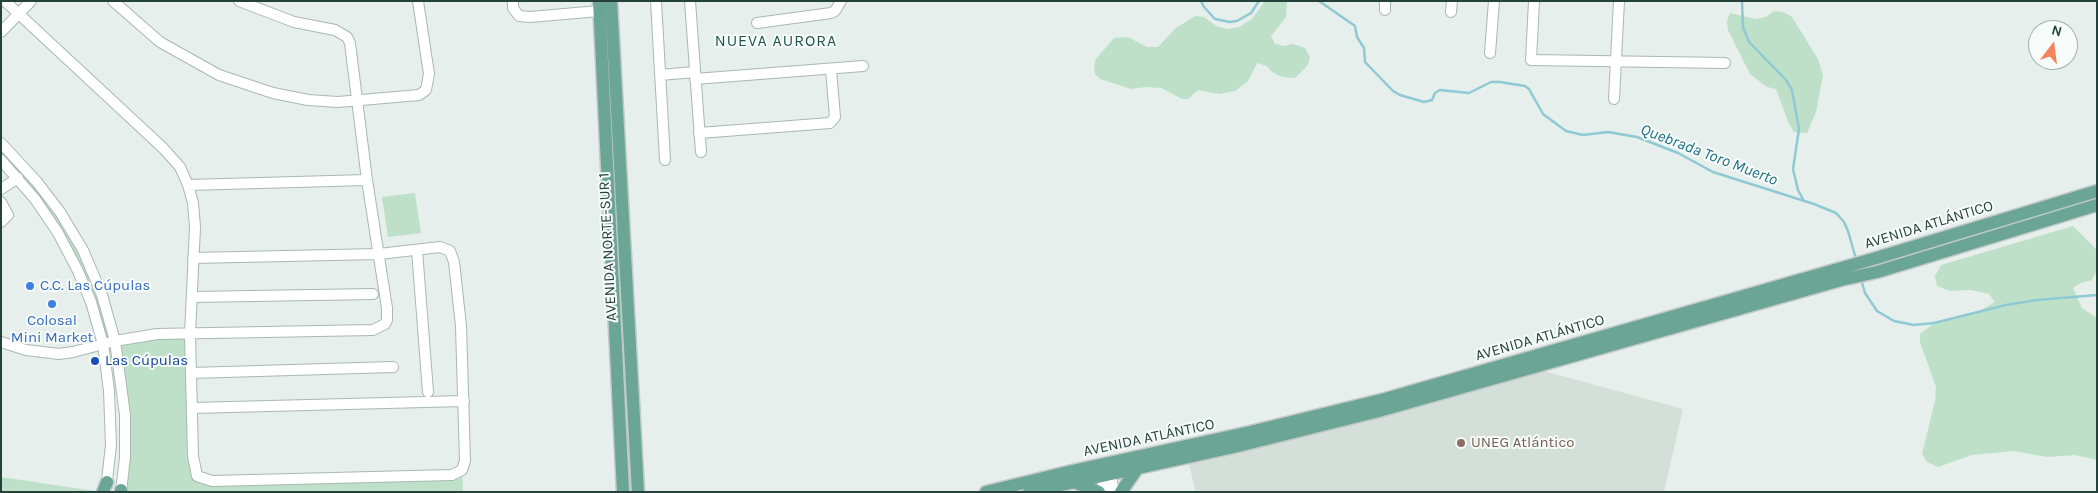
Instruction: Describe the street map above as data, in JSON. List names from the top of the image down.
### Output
{
  "streets": {
    "main road": ["AVENIDA ATLÁNTICO", "AVENIDA NORTE-SUR 1"]
  },
  "districts": ["NUEVA AURORA"],
  "water": ["Quebrada Toro Muerto"],
  "places": [
    "C.C. Las Cúpulas",
    "Colosal Mini Market",
    "Las Cúpulas",
    "UNEG Atlántico"
  ],
  "north": "top"
}
